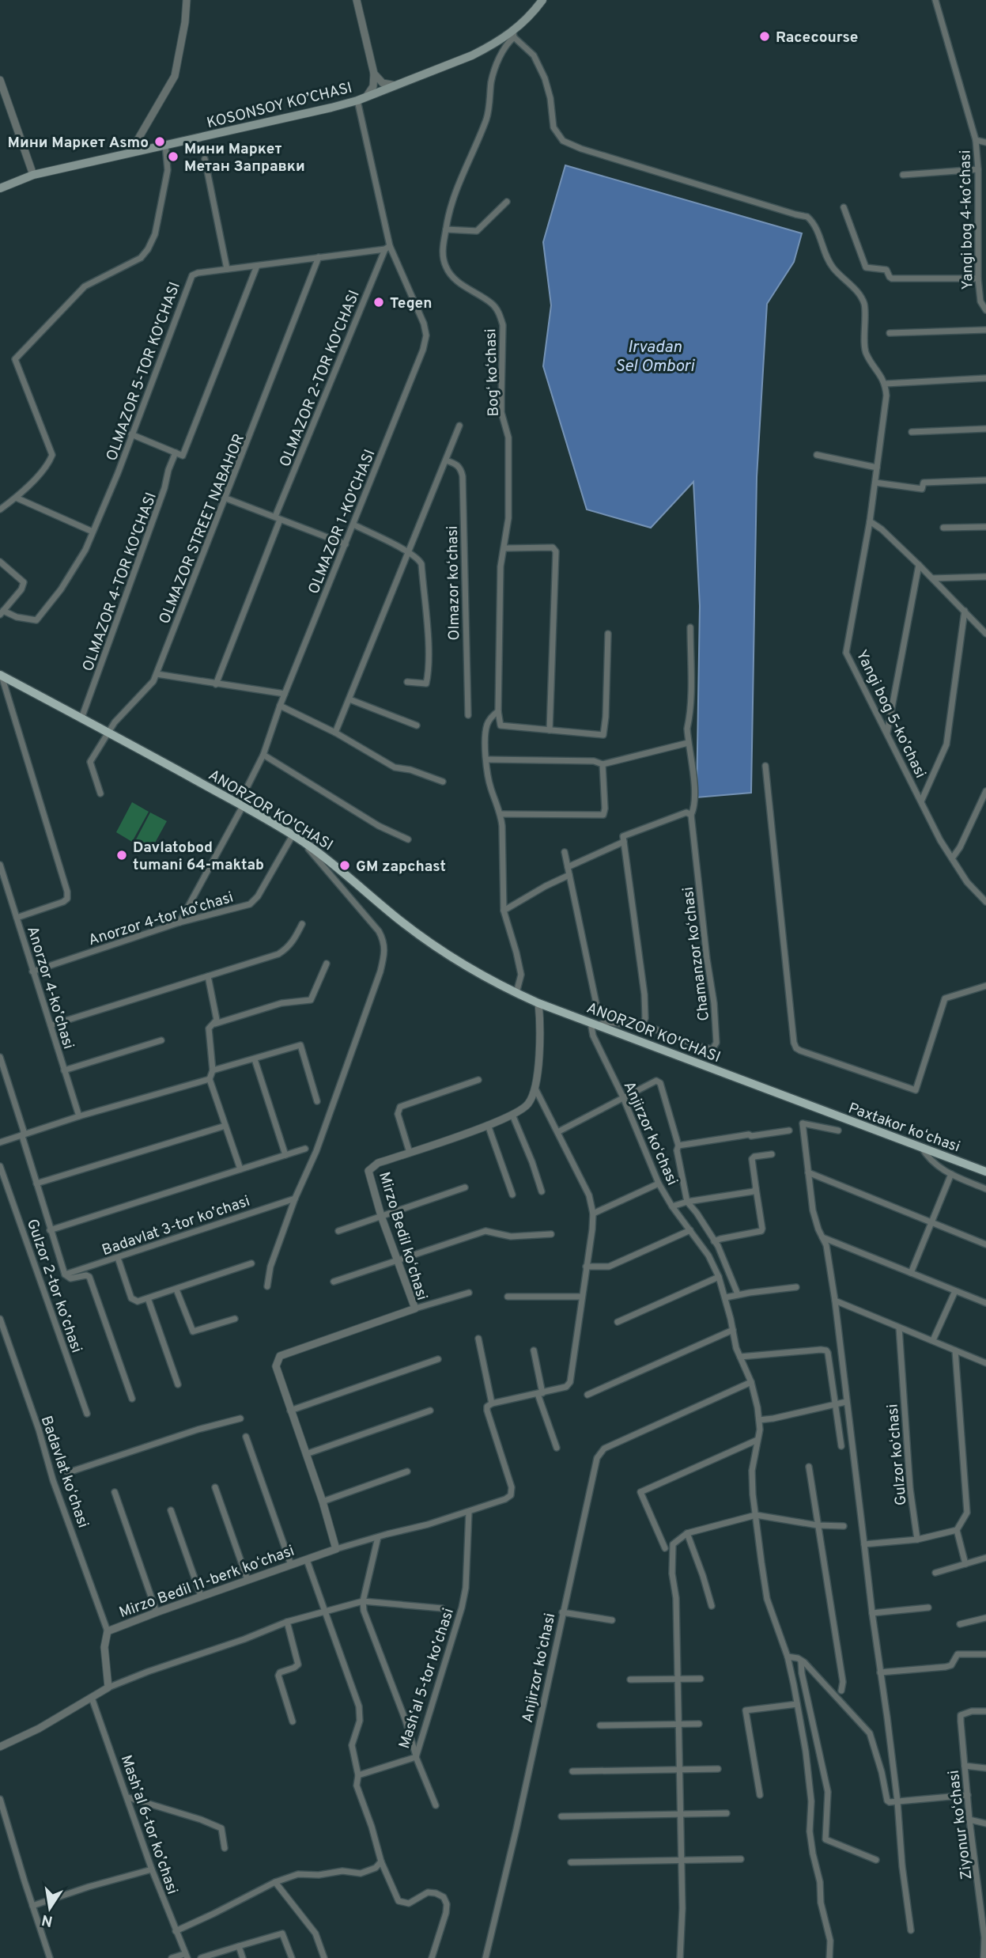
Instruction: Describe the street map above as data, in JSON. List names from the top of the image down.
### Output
{
  "streets": {
    "main road": ["KOSONSOY KO’CHASI", "ANORZOR KO'CHASI", "Paxtakor koʻchasi"],
    "street": [
      "Yangi bog 4-koʼchasi",
      "OLMAZOR 5-TOR KO'CHASI",
      "Bogʻ koʻchasi",
      "OLMAZOR 2-TOR KO'CHASI",
      "OLMAZOR 1-KO'CHASI",
      "OLMAZOR STREET NABAHOR",
      "OLMAZOR 4-TOR KO'CHASI",
      "Olmazor koʻchasi",
      "Yangi bog 5-koʼchasi",
      "Anorzor 4-tor koʼchasi",
      "Chamanzor koʻchasi",
      "Аnorzor 4-koʼchasi",
      "Anjirzor koʻchasi",
      "Badavlat 3-tor koʼchasi",
      "Mirzo Bedil koʻchasi",
      "Gulzor 2-tor koʼchasi",
      "Gulzor koʻchasi",
      "Badavlat koʻchasi",
      "Mirzo Bedil 11-berk koʻchasi",
      "Mashʼal 5-tor koʼchasi",
      "Mashʼal 6-tor koʼchasi",
      "Ziyonur koʻchasi"
    ]
  },
  "crossings": [
    ["KOSONSOY KO’CHASI", "Bogʻ koʻchasi"],
    ["KOSONSOY KO’CHASI", "OLMAZOR 1-KO'CHASI"],
    ["OLMAZOR 5-TOR KO'CHASI", "OLMAZOR 2-TOR KO'CHASI"],
    ["OLMAZOR 5-TOR KO'CHASI", "OLMAZOR 1-KO'CHASI"],
    ["OLMAZOR 5-TOR KO'CHASI", "OLMAZOR STREET NABAHOR"],
    ["OLMAZOR 5-TOR KO'CHASI", "OLMAZOR 4-TOR KO'CHASI"],
    ["OLMAZOR 2-TOR KO'CHASI", "OLMAZOR 1-KO'CHASI"],
    ["OLMAZOR 1-KO'CHASI", "ANORZOR KO'CHASI"],
    ["OLMAZOR 1-KO'CHASI", "Anorzor 4-tor koʼchasi"],
    ["OLMAZOR STREET NABAHOR", "ANORZOR KO'CHASI"],
    ["OLMAZOR 4-TOR KO'CHASI", "ANORZOR KO'CHASI"],
    ["ANORZOR KO'CHASI", "Anorzor 4-tor koʼchasi"],
    ["ANORZOR KO'CHASI", "Paxtakor koʻchasi"],
    ["ANORZOR KO'CHASI", "Anjirzor koʻchasi"],
    ["Anorzor 4-tor koʼchasi", "Аnorzor 4-koʼchasi"],
    ["Mirzo Bedil koʻchasi", "Mirzo Bedil 11-berk koʻchasi"],
    ["Badavlat koʻchasi", "Mirzo Bedil 11-berk koʻchasi"]
  ],
  "water": ["Irvadan Sel Ombori"],
  "places": [
    "Racecourse",
    "Мини Маркет Asmo",
    "Мини Маркет Метан Заправки",
    "Tegen",
    "Davlatobod tumani 64-maktab",
    "GM zapchast"
  ],
  "north": "bottom"
}
